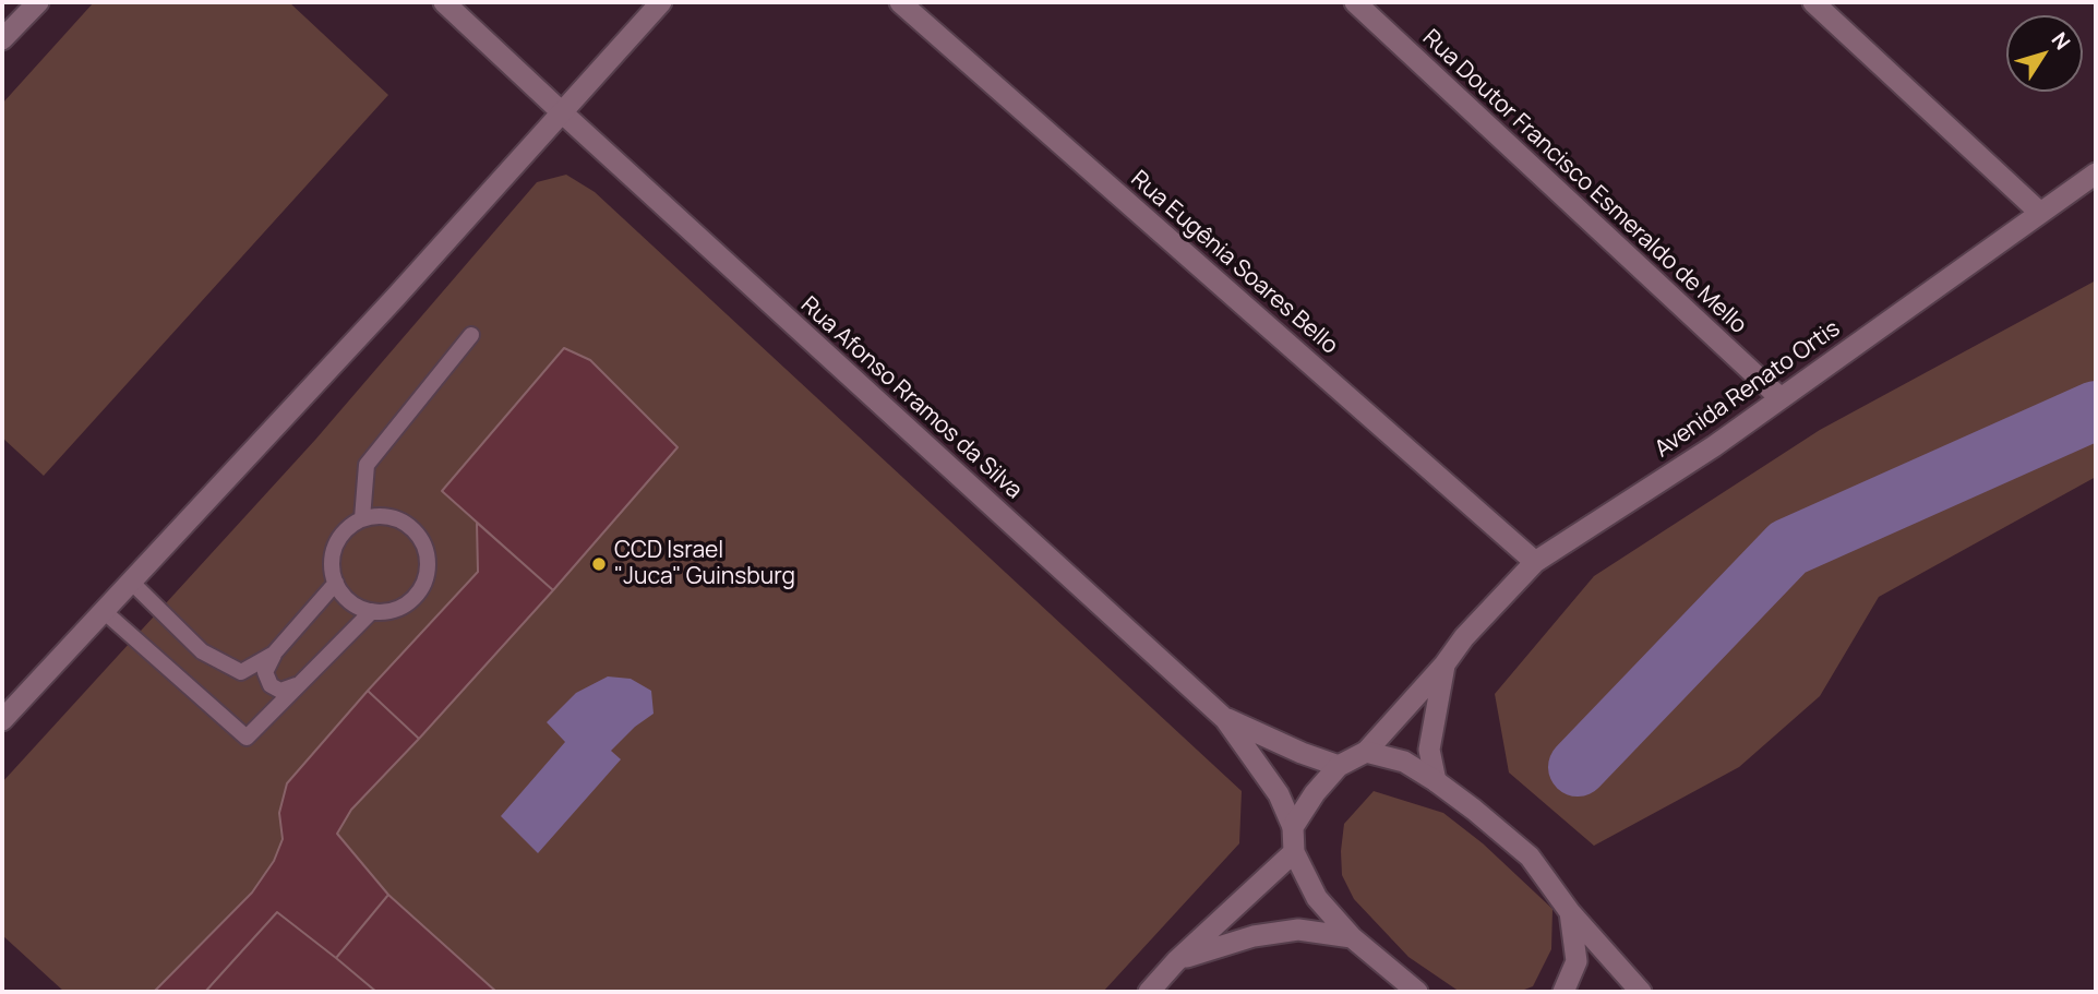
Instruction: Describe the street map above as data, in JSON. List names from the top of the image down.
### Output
{
  "streets": {
    "street": [
      "Rua Doutor Francisco Esmeraldo de Mello",
      "Rua Eugênia Soares Bello",
      "Avenida Renato Ortis",
      "Rua Afonso Rramos da Silva"
    ]
  },
  "crossings": [
    ["Rua Doutor Francisco Esmeraldo de Mello", "Avenida Renato Ortis"],
    ["Rua Eugênia Soares Bello", "Avenida Renato Ortis"]
  ],
  "places": ["CCD Israel \"Juca\" Guinsburg"],
  "north": "top right"
}
